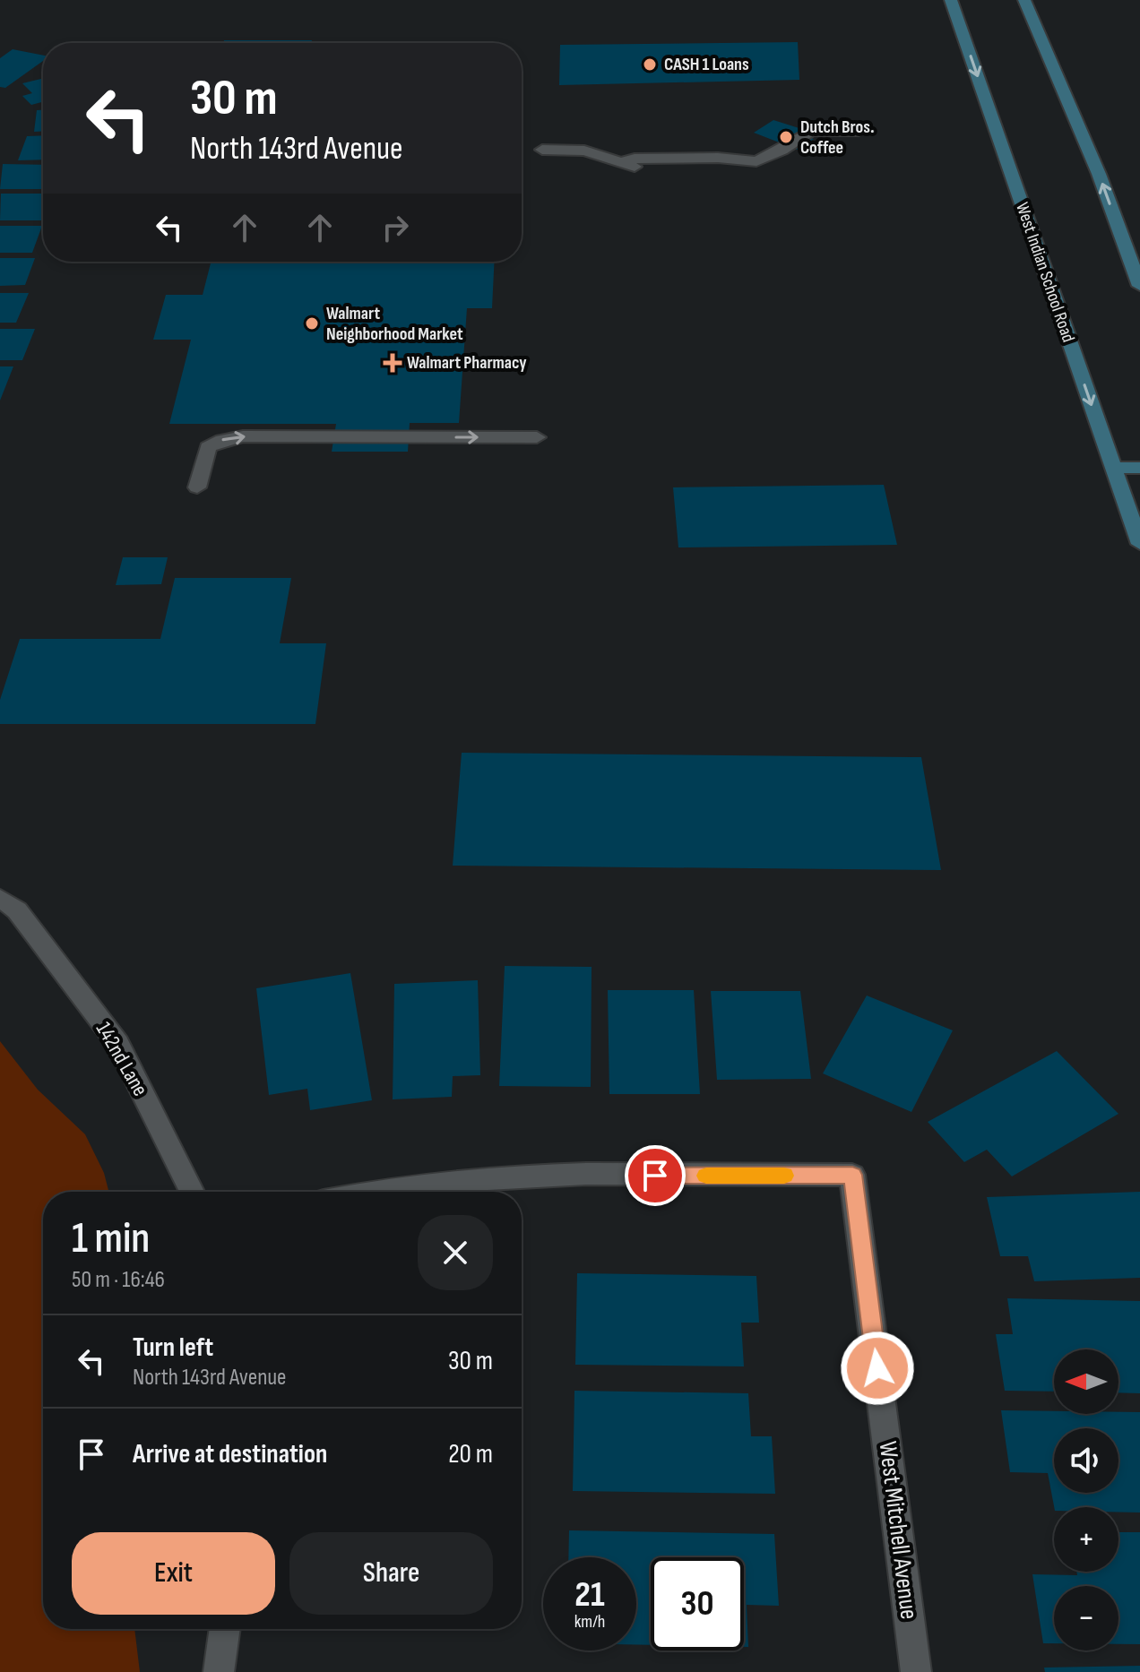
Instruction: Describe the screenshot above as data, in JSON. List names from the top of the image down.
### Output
{
  "streets": {
    "main road": ["West Indian School Road"],
    "street": ["142nd Lane", "West Mitchell Avenue"]
  },
  "places": {
    "other": ["CASH 1 Loans", "Dutch Bros. Coffee", "Walmart Neighborhood Market"],
    "health": ["Walmart Pharmacy"]
  },
  "north": "left",
  "page": {
    "turn": ["30 m", "North 143rd Avenue"],
    "heading": ["1 min", "50 m · 16:46"],
    "list": [
      {
        "name": "Turn left",
        "note": "North 143rd Avenue",
        "value": "30 m"
      },
      {
        "name": "Arrive at destination",
        "value": "20 m"
      }
    ],
    "map_buttons": ["+", "−"],
    "buttons": ["Exit", "Share"],
    "speed": "21 km/h",
    "limit": "30"
  }
}
